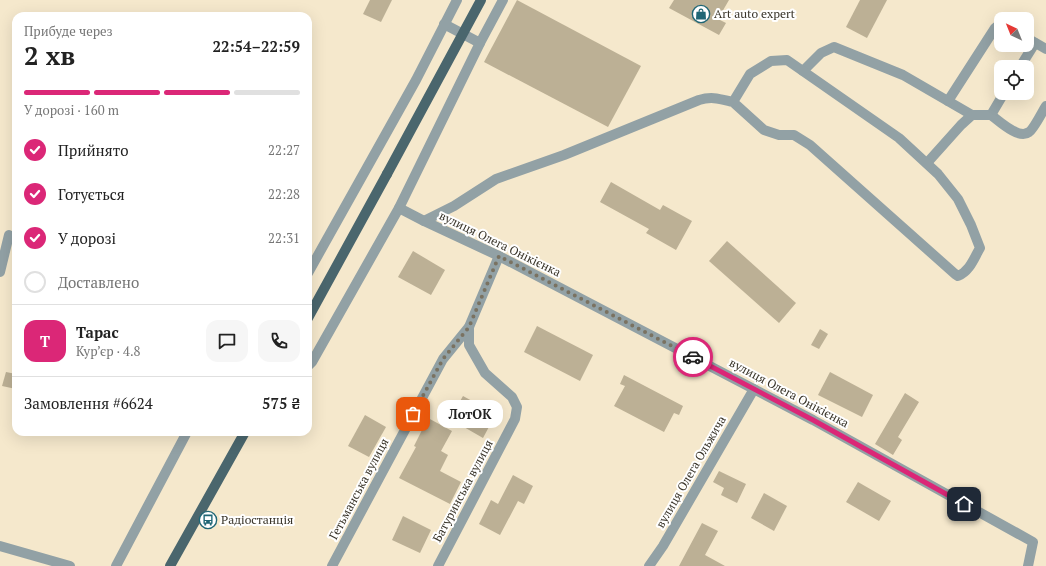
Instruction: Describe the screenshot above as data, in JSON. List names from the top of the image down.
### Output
{
  "streets": {
    "street": [
      "вулиця Олега Онікієнка",
      "вулиця Олега Ольжича",
      "Гетьманська вулиця",
      "Батуринська вулиця"
    ]
  },
  "crossings": [
    ["вулиця Олега Онікієнка", "вулиця Олега Ольжича"],
    ["вулиця Олега Онікієнка", "Гетьманська вулиця"],
    ["Гетьманська вулиця", "Батуринська вулиця"]
  ],
  "places": {
    "shop": ["Art auto expert"],
    "other": ["ЛотОК"],
    "bus stop": ["Радіостанція"]
  },
  "north": "top left",
  "page": {
    "heading": ["2 хв", "Прибуде через", "22:54–22:59"],
    "panel": [
      "Тарас",
      "Кур’єр · 4.8",
      "Замовлення #6624",
      "575 ₴"
    ],
    "bar": "У дорозі · 160 m",
    "list": [
      ["Прийнято", "22:27"],
      ["Готується", "22:28"],
      ["У дорозі", "22:31"],
      "Доставлено"
    ],
    "round": "Т",
    "bubble": "ЛотОК"
  }
}
